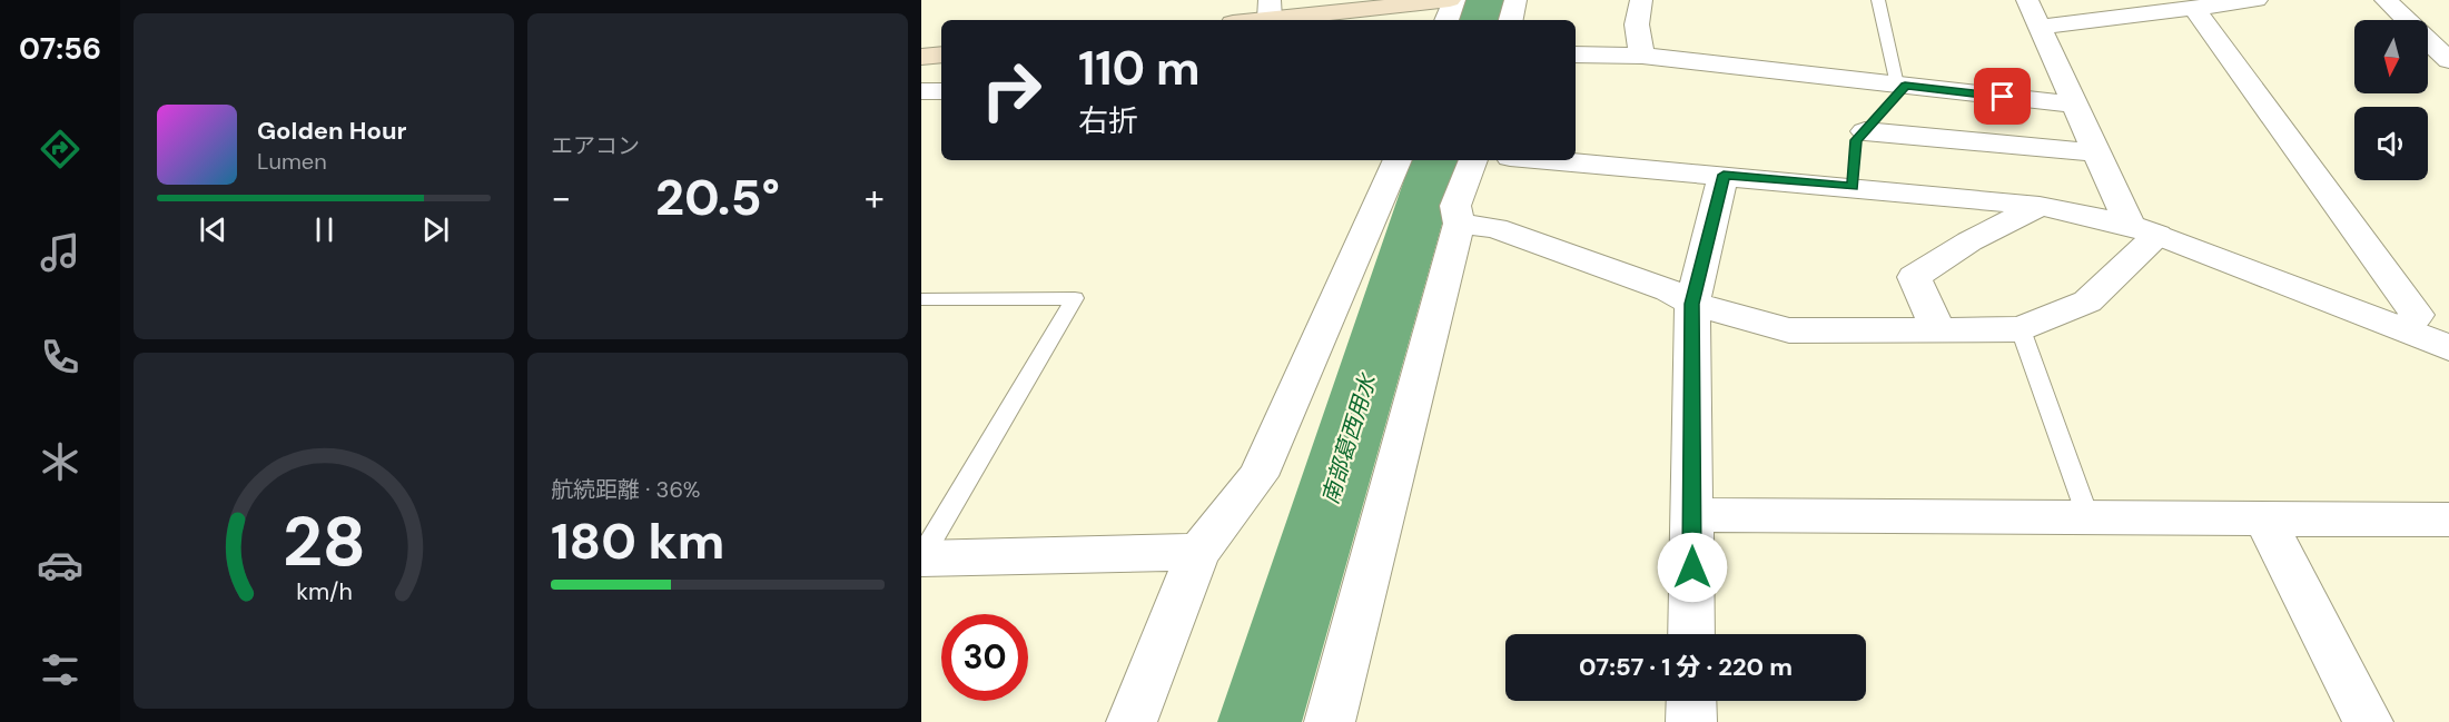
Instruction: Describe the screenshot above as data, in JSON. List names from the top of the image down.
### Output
{
  "water": ["南部葛西用水"],
  "north": "bottom",
  "page": {
    "tabs": "07:56",
    "tile": [
      "エアコン",
      ["航続距離 · 36%", "180 km"]
    ],
    "turn": ["110 m", "右折"],
    "song": ["Golden Hour", "Lumen"],
    "heat": ["−", "20.5°", "+"],
    "limit": "30",
    "trip": "07:57 · 1 分 · 220 m",
    "gauge": ["28", "km/h"]
  }
}
